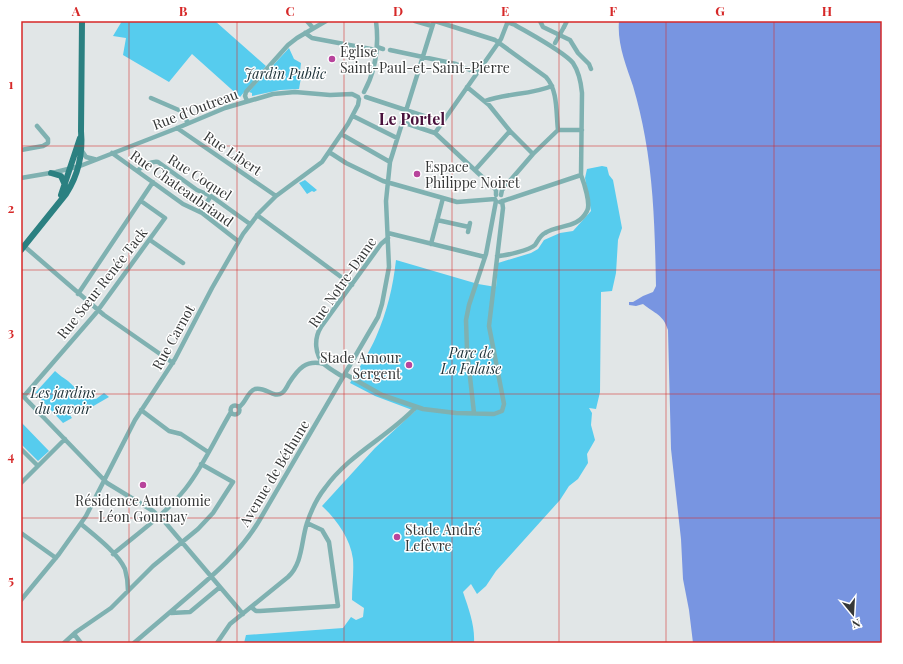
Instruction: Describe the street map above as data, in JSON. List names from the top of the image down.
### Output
{
  "streets": {
    "street": [
      "Rue d'Outreau",
      "Rue Libert",
      "Rue Coquel",
      "Rue Chateaubriand",
      "Rue Notre-Dame",
      "Rue Sœur Renée Tack",
      "Rue Carnot",
      "Avenue de Béthune"
    ]
  },
  "crossings": [
    ["Rue d'Outreau", "Rue Libert"],
    ["Rue d'Outreau", "Rue Chateaubriand"],
    ["Rue d'Outreau", "Rue Carnot"],
    ["Rue Libert", "Rue Carnot"],
    ["Rue Coquel", "Rue Chateaubriand"],
    ["Rue Coquel", "Rue Carnot"],
    ["Rue Chateaubriand", "Rue Carnot"],
    ["Rue Notre-Dame", "Avenue de Béthune"]
  ],
  "districts": ["Le Portel"],
  "parks": ["Jardin Public", "Parc de La Falaise", "Les jardins du savoir"],
  "places": [
    "Église Saint-Paul-et-Saint-Pierre",
    "Espace Philippe Noiret",
    "Stade Amour Sergent",
    "Résidence Autonomie Léon Gournay",
    "Stade André Lefèvre"
  ],
  "north": "bottom",
  "grid": {
    "columns": [
      "A",
      "B",
      "C",
      "D",
      "E",
      "F",
      "G",
      "H"
    ],
    "rows": [
      "1",
      "2",
      "3",
      "4",
      "5"
    ]
  }
}
